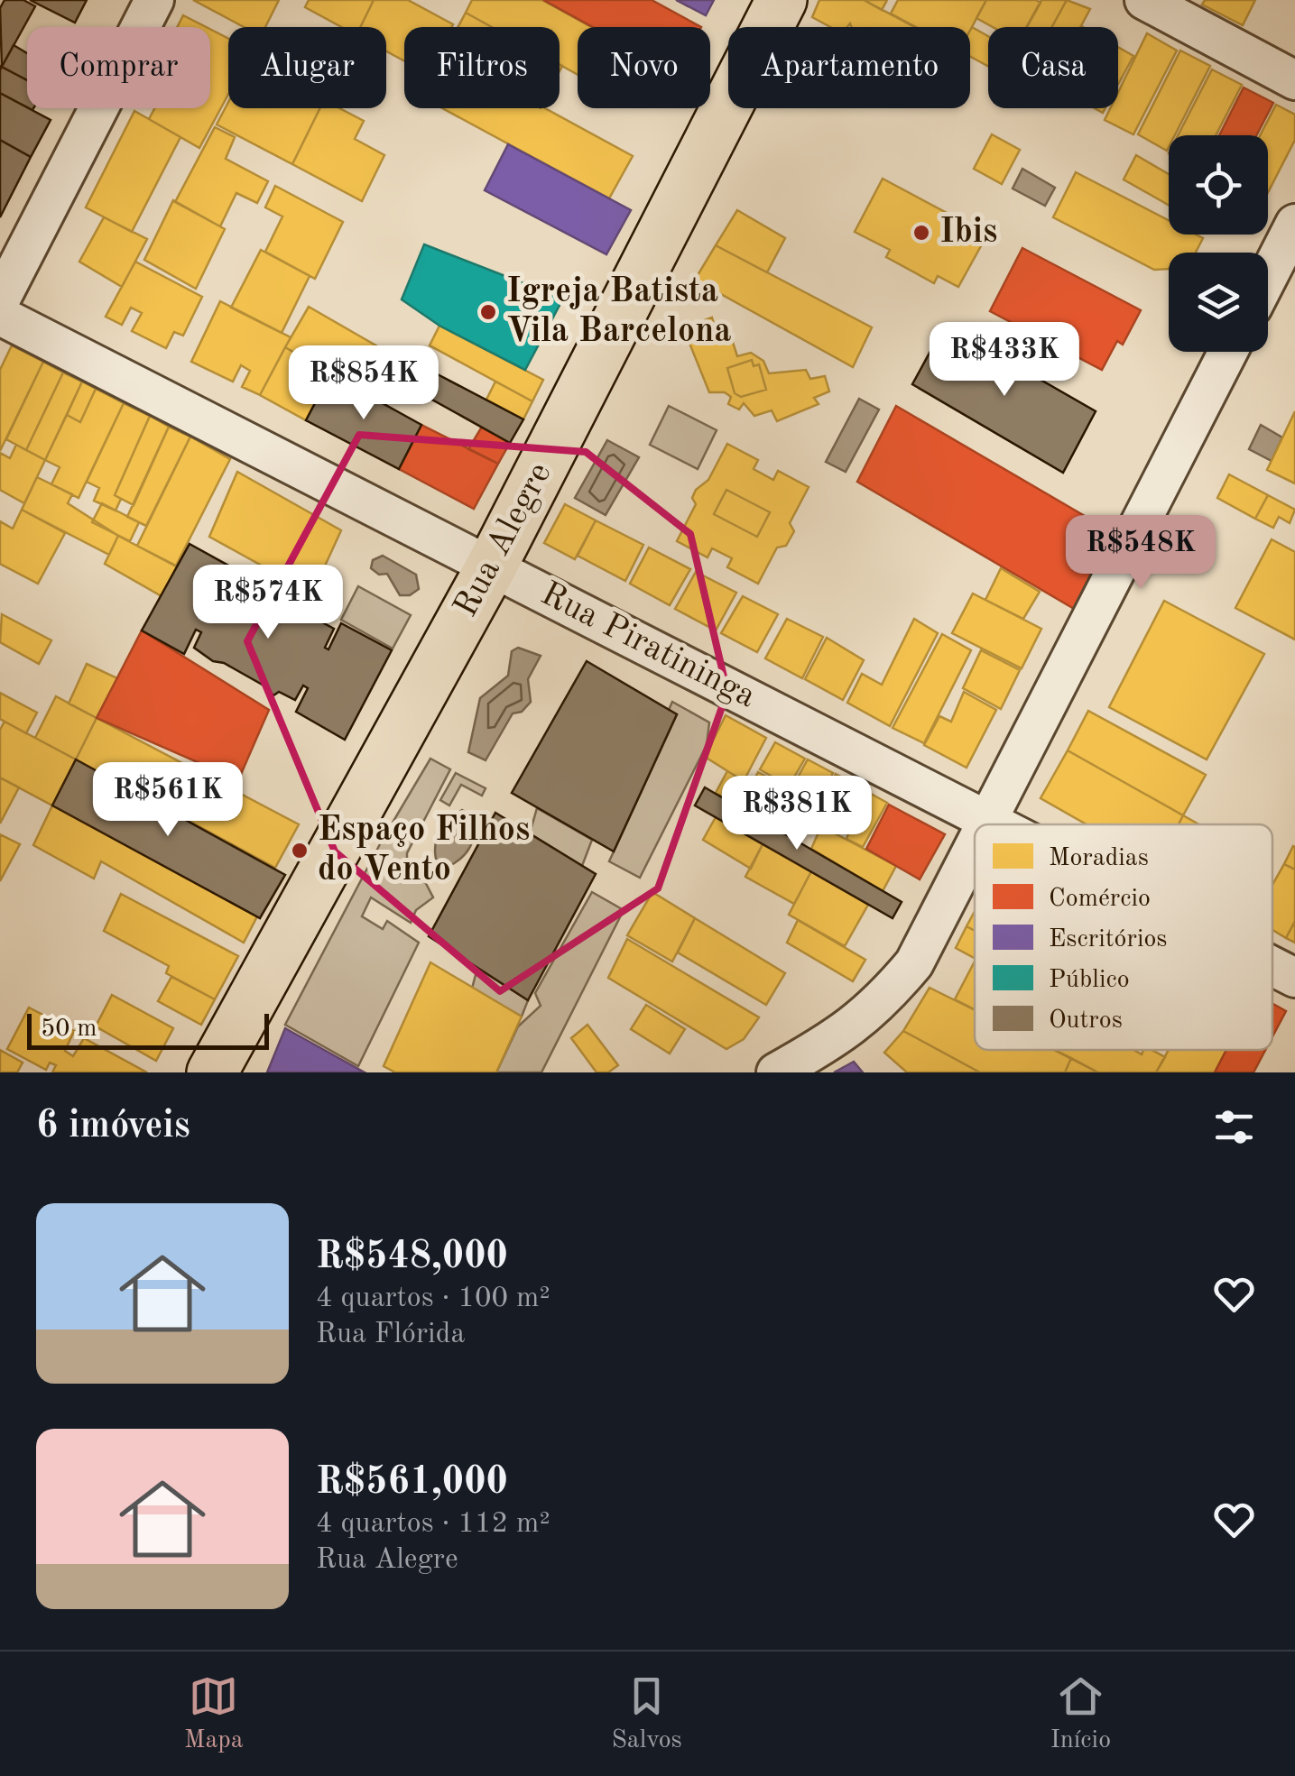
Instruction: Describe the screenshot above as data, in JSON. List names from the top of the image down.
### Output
{
  "streets": {
    "main road": ["Rua Alegre"],
    "street": ["Rua Piratininga"]
  },
  "crossings": [
    ["Rua Alegre", "Rua Piratininga"]
  ],
  "places": ["Ibis", "Igreja Batista Vila Barcelona", "Espaço Filhos do Vento"],
  "legend": [
    "Moradias",
    "Comércio",
    "Escritórios",
    "Público",
    "Outros"
  ],
  "scale_bar": "50 m",
  "page": {
    "chip": [
      "Comprar",
      "Alugar",
      "Filtros",
      "Novo",
      "Apartamento",
      "Casa"
    ],
    "price": [
      "R$433K",
      "R$854K",
      "R$548K",
      "R$574K",
      "R$561K",
      "R$381K"
    ],
    "scale": "50 m",
    "heading": "6 imóveis",
    "list": [
      {
        "name": "R$548,000",
        "note": "4 quartos · 100 m² · Rua Flórida"
      },
      {
        "name": "R$561,000",
        "note": "4 quartos · 112 m² · Rua Alegre"
      }
    ],
    "tabs": ["Mapa", "Salvos", "Início"]
  }
}
